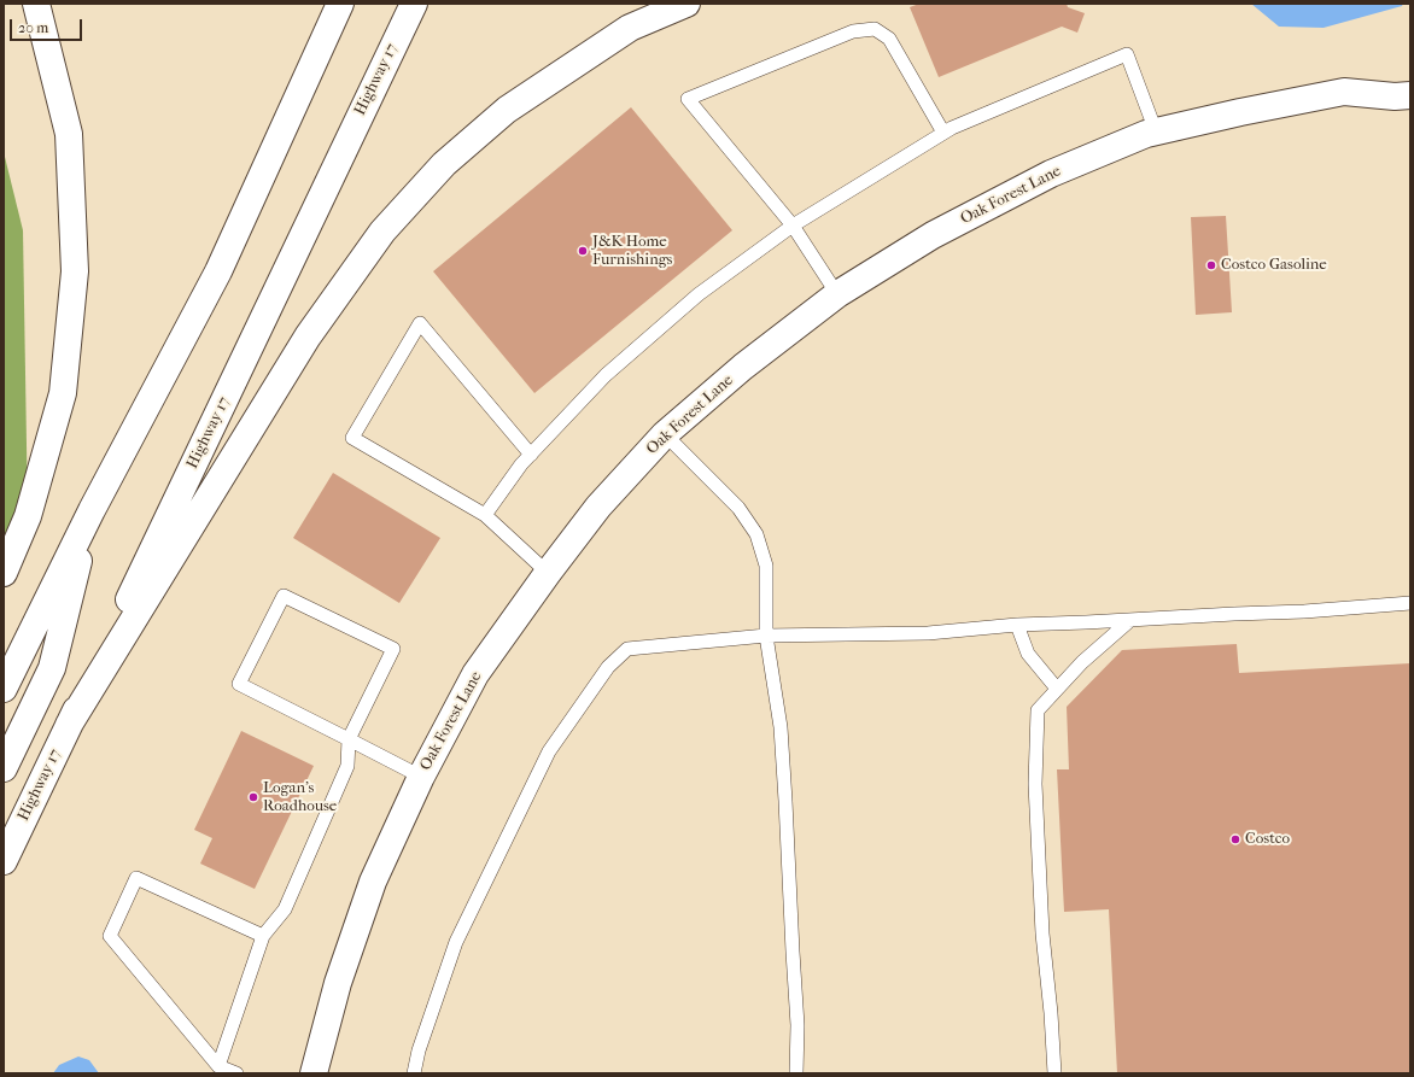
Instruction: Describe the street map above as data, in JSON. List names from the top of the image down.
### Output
{
  "streets": {
    "main road": ["Highway 17", "Oak Forest Lane"]
  },
  "places": [
    "J&K Home Furnishings",
    "Costco Gasoline",
    "Logan's Roadhouse",
    "Costco"
  ],
  "scale_bar": "20 m"
}
